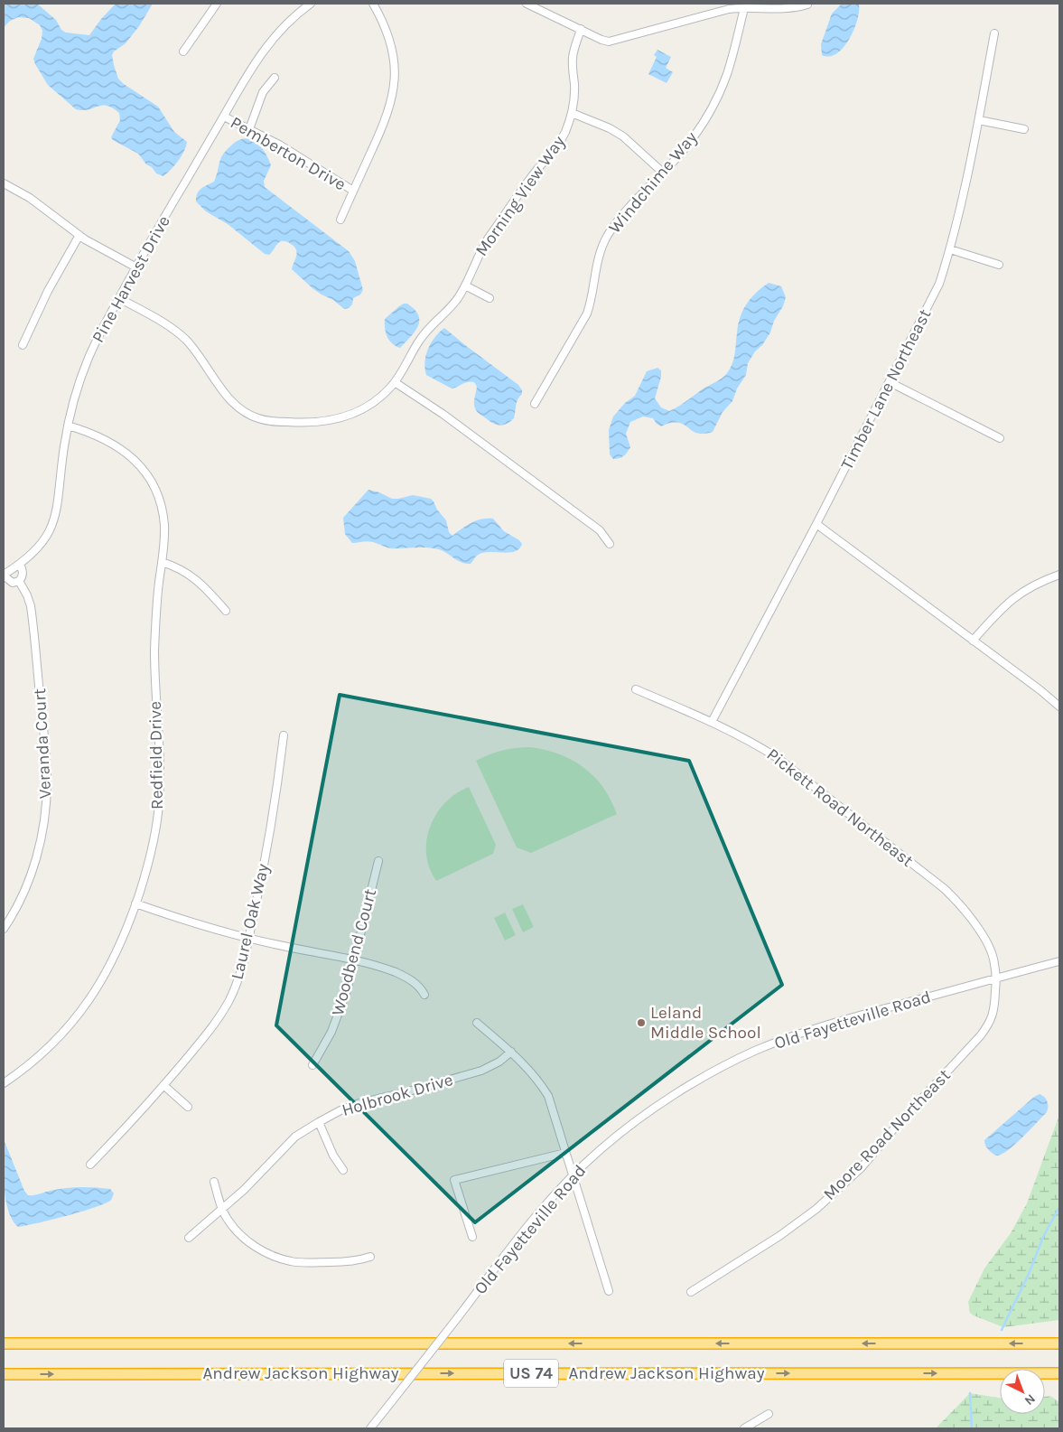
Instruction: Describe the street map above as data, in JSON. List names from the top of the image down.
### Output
{
  "streets": {
    "highway": ["Andrew Jackson Highway", "US 74"],
    "street": [
      "Pemberton Drive",
      "Windchime Way",
      "Morning View Way",
      "Pine Harvest Drive",
      "Timber Lane Northeast",
      "Veranda Court",
      "Redfield Drive",
      "Pickett Road Northeast",
      "Laurel Oak Way",
      "Woodbend Court",
      "Old Fayetteville Road",
      "Holbrook Drive",
      "Moore Road Northeast"
    ]
  },
  "crossings": [
    ["Pemberton Drive", "Pine Harvest Drive"],
    ["Morning View Way", "Pine Harvest Drive"],
    ["Pine Harvest Drive", "Veranda Court"],
    ["Pine Harvest Drive", "Redfield Drive"],
    ["Timber Lane Northeast", "Pickett Road Northeast"],
    ["Pickett Road Northeast", "Old Fayetteville Road"],
    ["Pickett Road Northeast", "Moore Road Northeast"],
    ["Old Fayetteville Road", "Moore Road Northeast"]
  ],
  "places": ["Leland Middle School"],
  "north": "bottom right"
}
